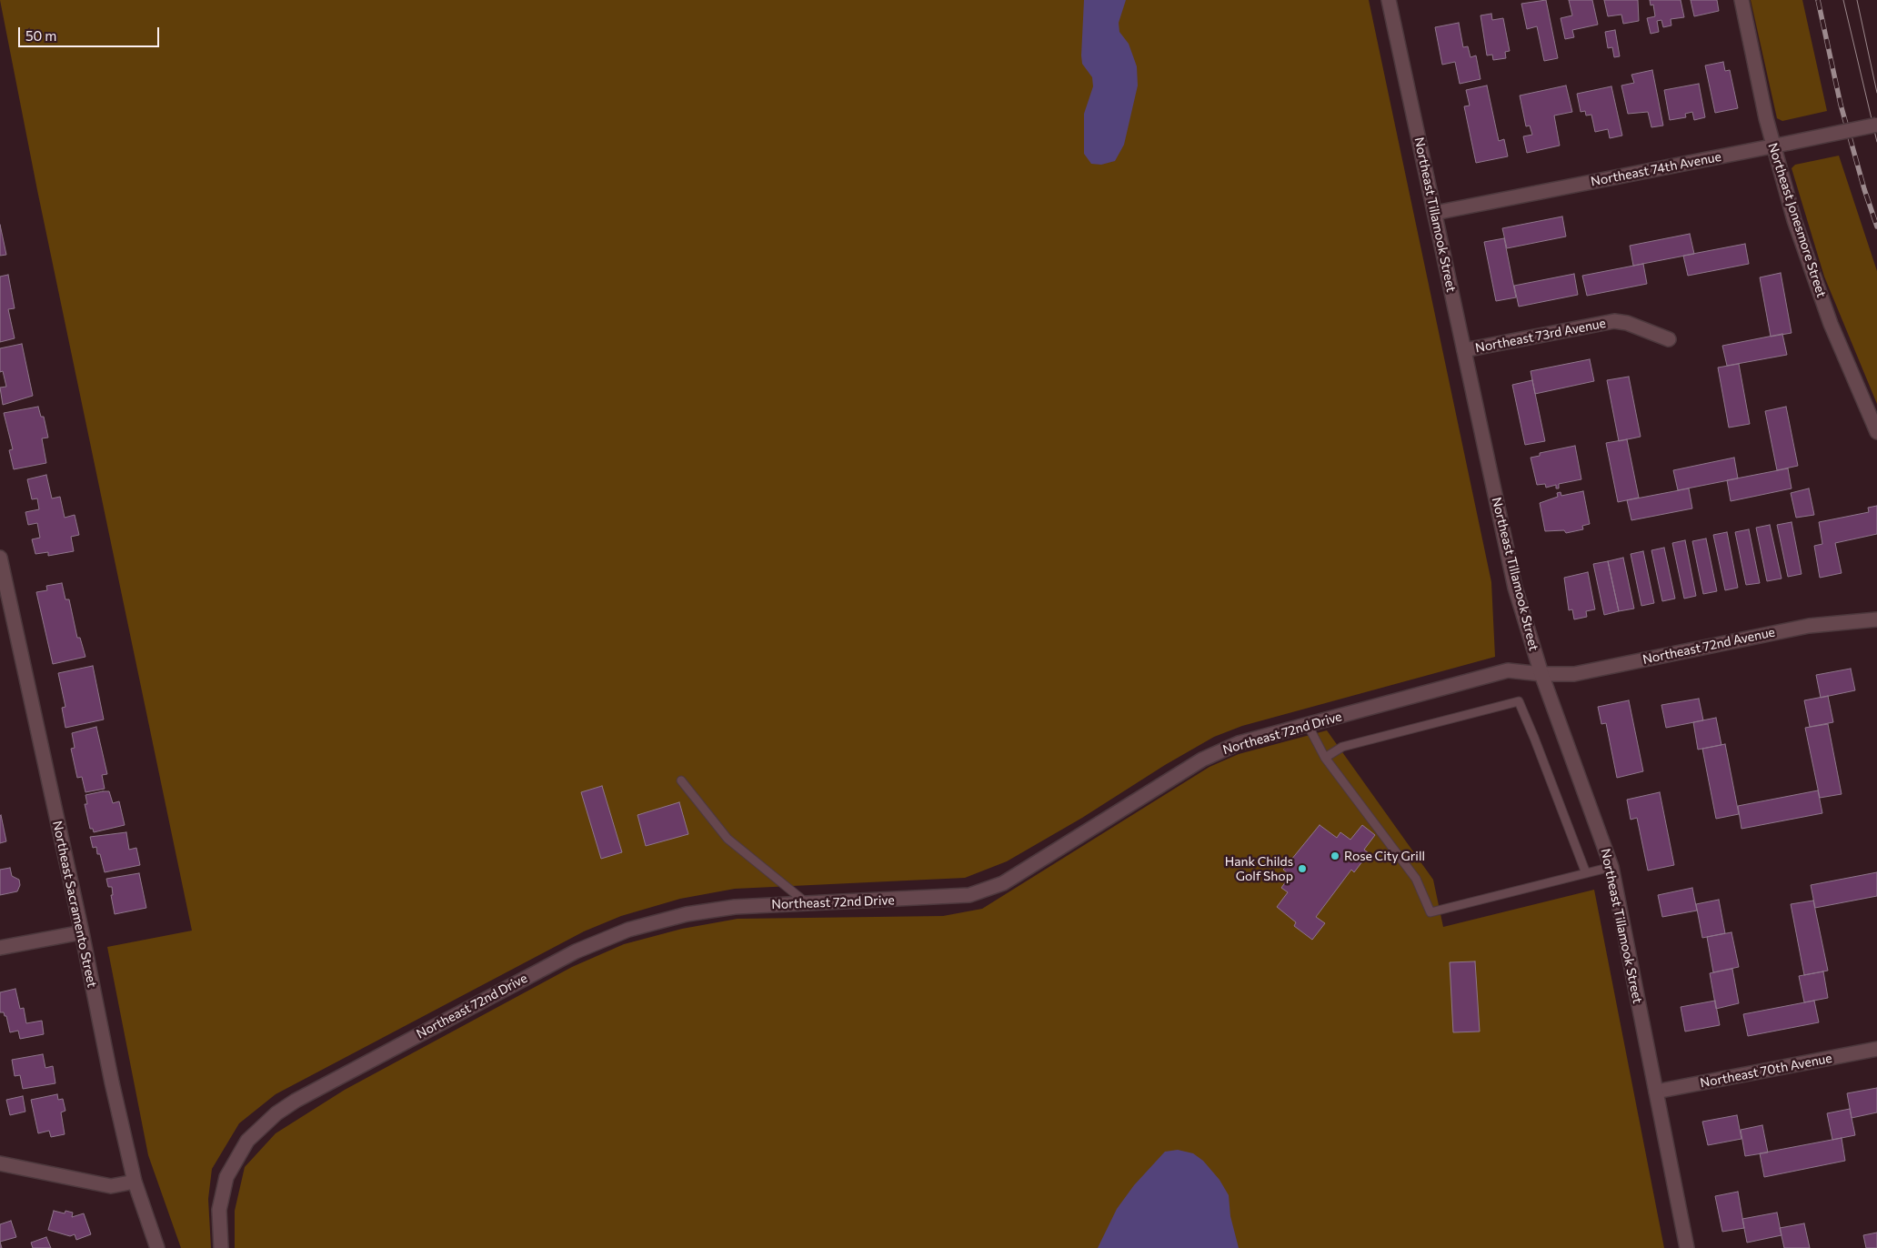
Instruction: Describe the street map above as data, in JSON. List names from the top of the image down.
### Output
{
  "streets": {
    "street": [
      "Northeast 74th Avenue",
      "Northeast Tillamook Street",
      "Northeast Jonesmore Street",
      "Northeast 73rd Avenue",
      "Northeast 72nd Avenue",
      "Northeast 72nd Drive",
      "Northeast Sacramento Street",
      "Northeast 70th Avenue"
    ]
  },
  "crossings": [
    ["Northeast 74th Avenue", "Northeast Tillamook Street"],
    ["Northeast 74th Avenue", "Northeast Jonesmore Street"],
    ["Northeast Tillamook Street", "Northeast 73rd Avenue"],
    ["Northeast Tillamook Street", "Northeast 72nd Avenue"],
    ["Northeast Tillamook Street", "Northeast 72nd Drive"],
    ["Northeast Tillamook Street", "Northeast 70th Avenue"],
    ["Northeast 72nd Avenue", "Northeast 72nd Drive"]
  ],
  "places": ["Rose City Grill", "Hank Childs Golf Shop"],
  "scale_bar": "50 m"
}
